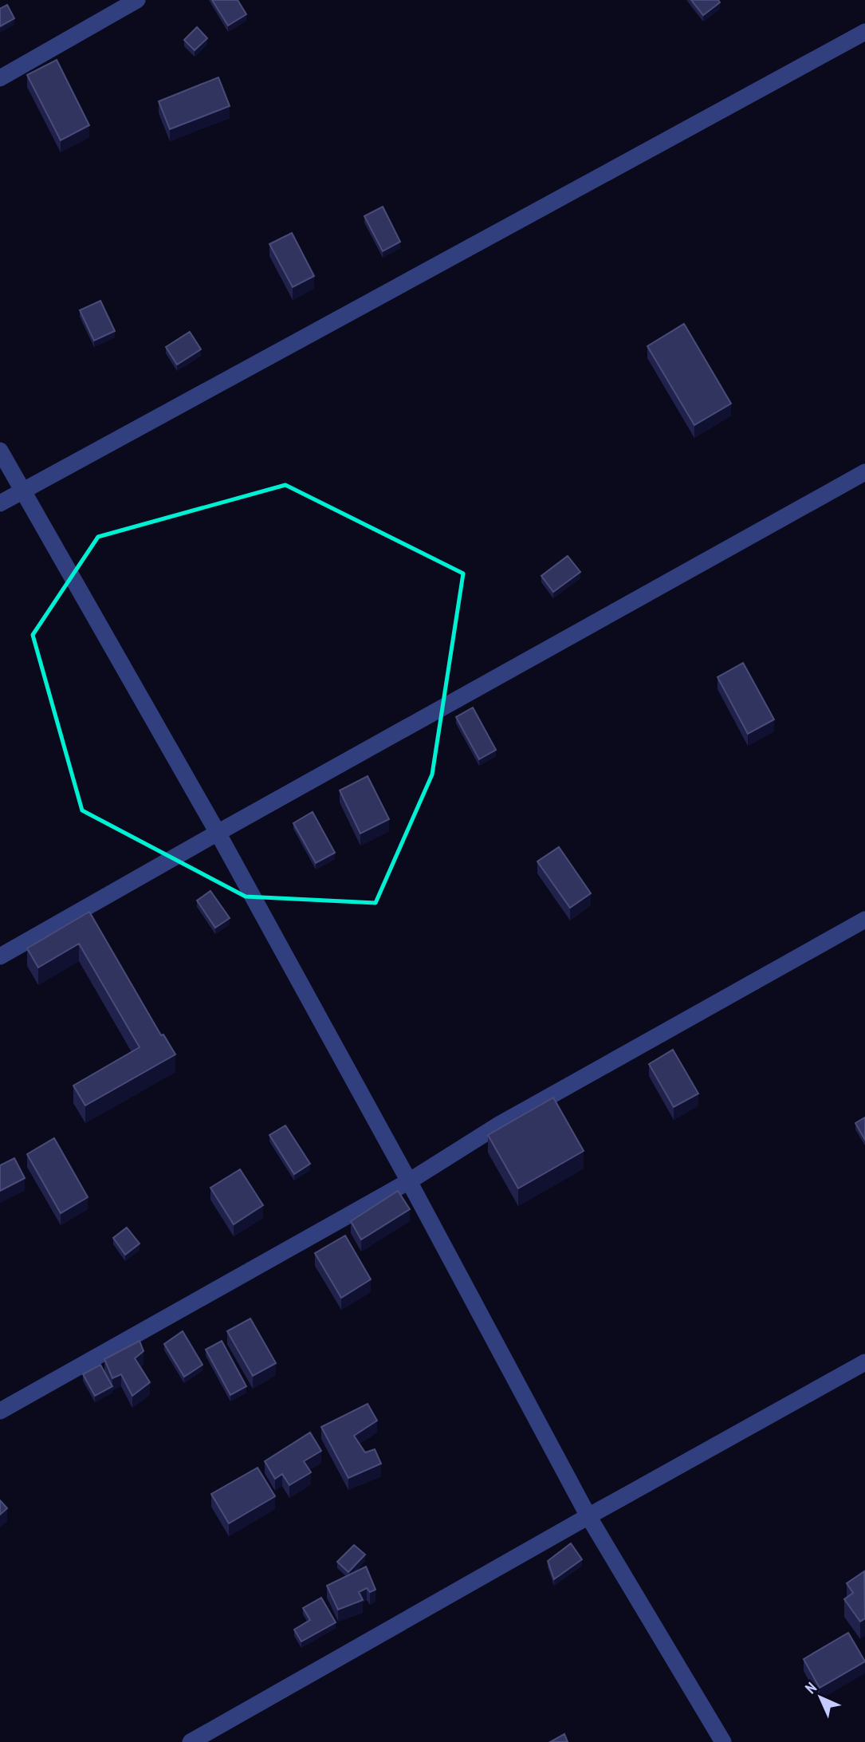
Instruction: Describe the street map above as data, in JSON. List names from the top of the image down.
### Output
{
  "north": "top left"
}
